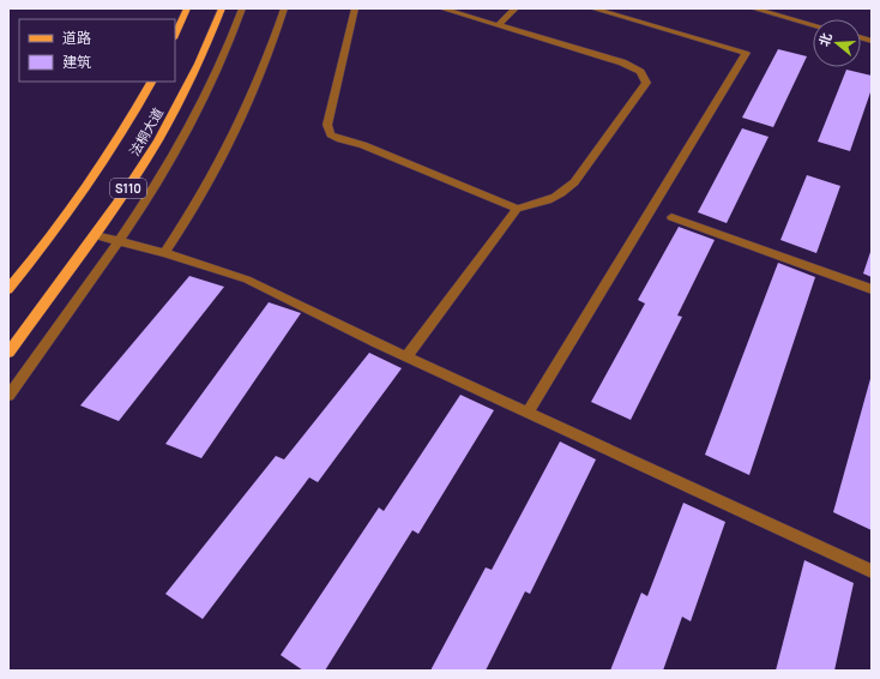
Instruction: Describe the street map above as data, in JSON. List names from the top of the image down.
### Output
{
  "streets": {
    "main road": ["法桐大道", "S110"]
  },
  "legend": ["道路", "建筑"],
  "north": "left"
}
